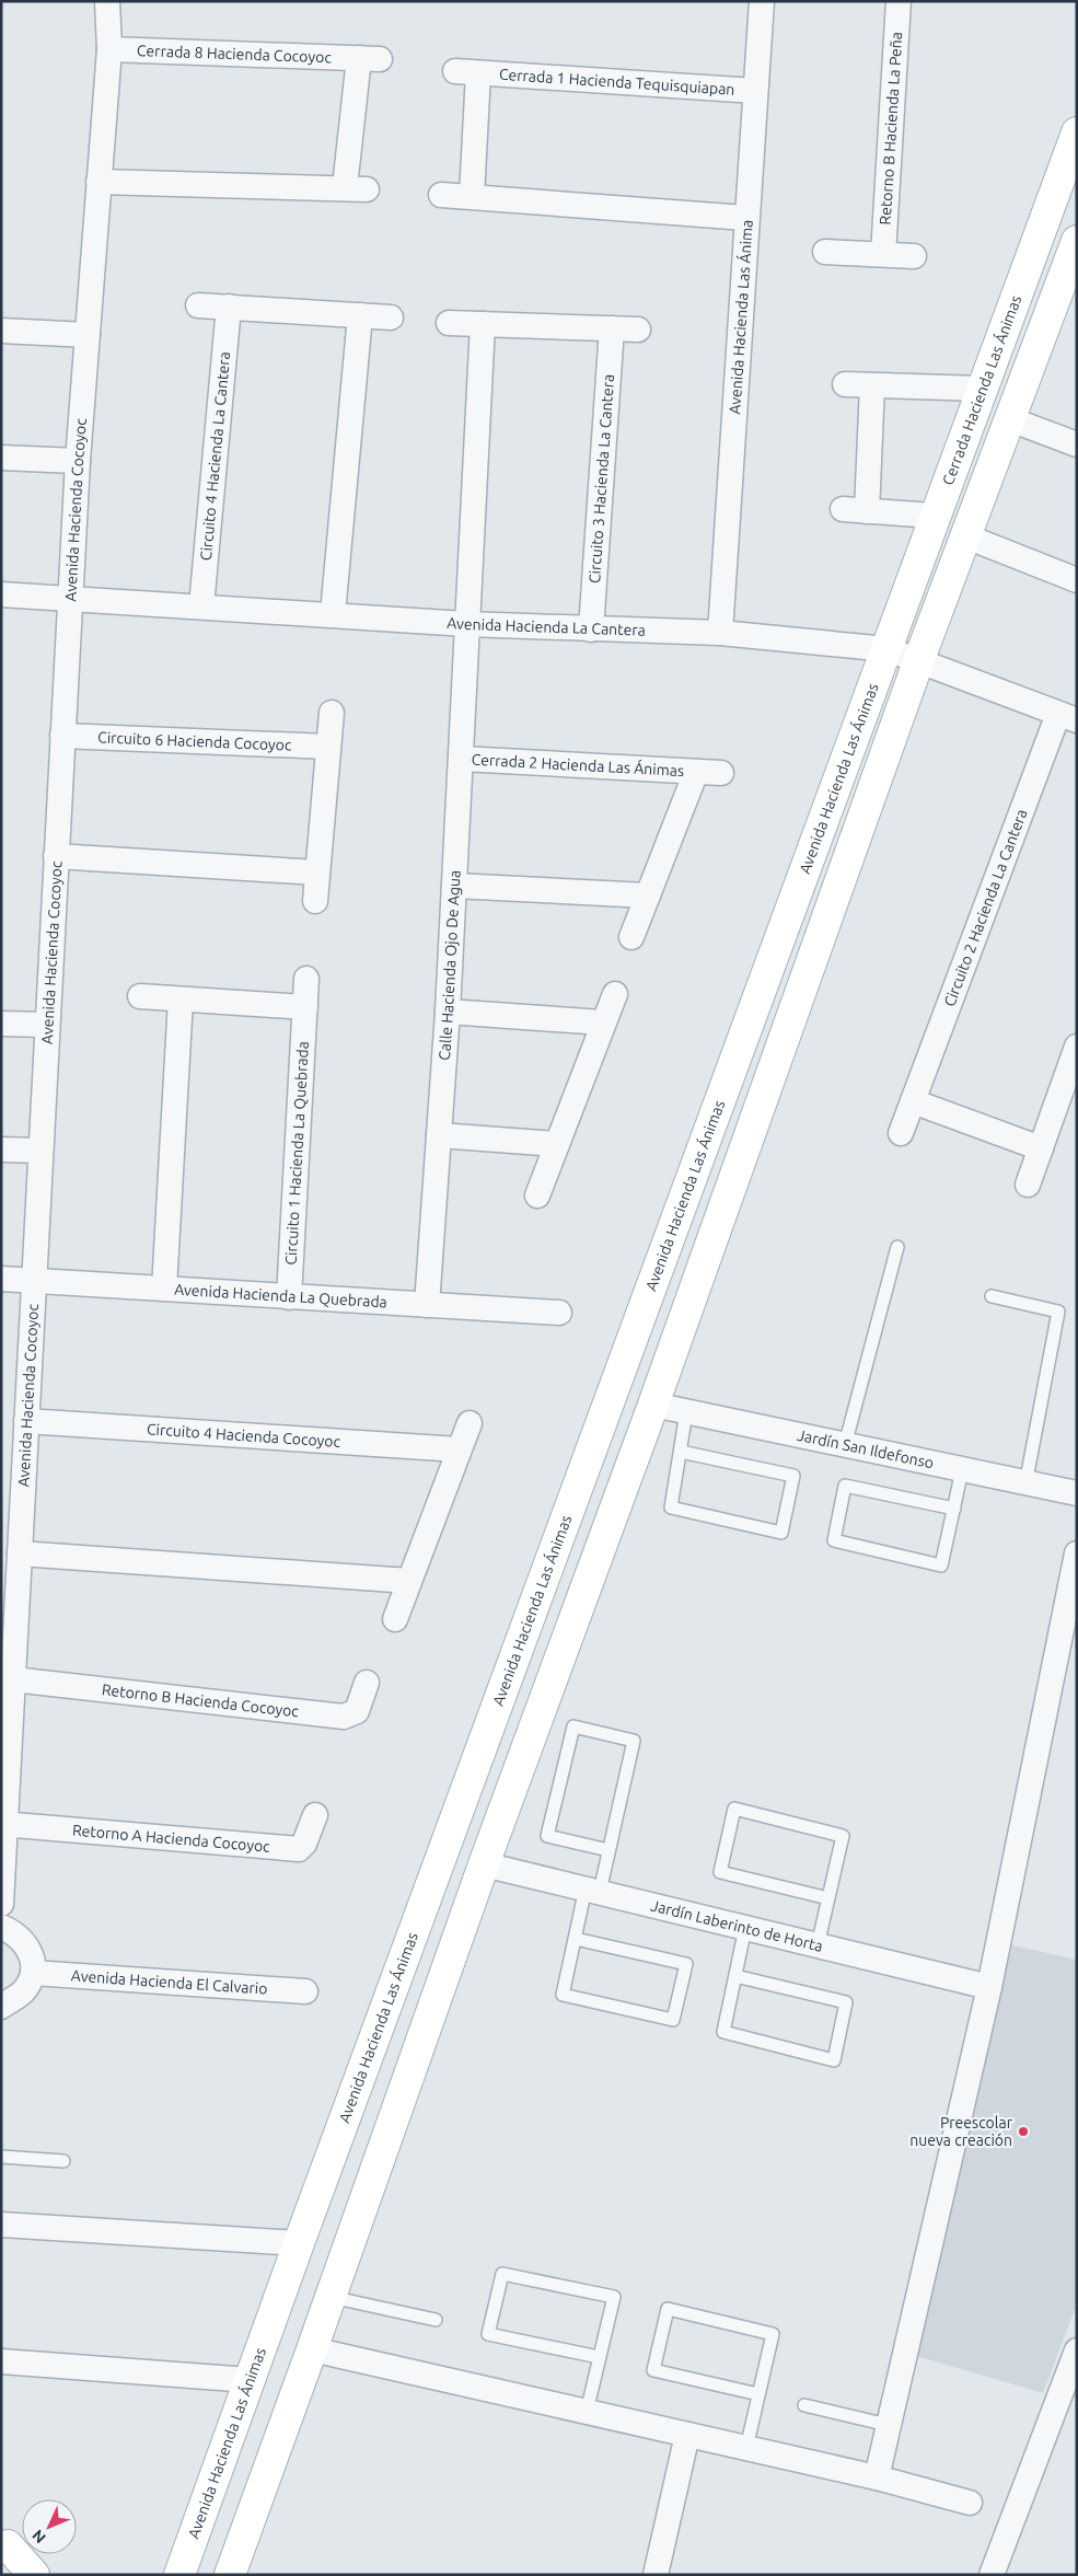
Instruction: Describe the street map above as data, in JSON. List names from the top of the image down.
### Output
{
  "streets": {
    "street": [
      "Cerrada 8 Hacienda Cocoyoc",
      "Cerrada 1 Hacienda Tequisquiapan",
      "Retorno B Hacienda La Peña",
      "Avenida Hacienda Las Ánima",
      "Cerrada Hacienda Las Ánimas",
      "Circuito 4 Hacienda La Cantera",
      "Circuito 3 Hacienda La Cantera",
      "Avenida Hacienda Cocoyoc",
      "Avenida Hacienda La Cantera",
      "Circuito 6 Hacienda Cocoyoc",
      "Cerrada 2 Hacienda Las Ánimas",
      "Avenida Hacienda Las Ánimas",
      "Circuito 2 Hacienda La Cantera",
      "Calle Hacienda Ojo De Agua",
      "Circuito 1 Hacienda La Quebrada",
      "Avenida Hacienda La Quebrada",
      "Circuito 4 Hacienda Cocoyoc",
      "Jardín San Ildefonso",
      "Retorno B Hacienda Cocoyoc",
      "Retorno A Hacienda Cocoyoc",
      "Jardín Laberinto de Horta",
      "Avenida Hacienda El Calvario"
    ]
  },
  "crossings": [
    ["Cerrada 8 Hacienda Cocoyoc", "Avenida Hacienda Cocoyoc"],
    ["Cerrada 1 Hacienda Tequisquiapan", "Avenida Hacienda Las Ánima"],
    ["Avenida Hacienda Las Ánima", "Avenida Hacienda La Cantera"],
    ["Cerrada Hacienda Las Ánimas", "Avenida Hacienda La Cantera"],
    ["Cerrada Hacienda Las Ánimas", "Avenida Hacienda Las Ánimas"],
    ["Circuito 4 Hacienda La Cantera", "Avenida Hacienda La Cantera"],
    ["Circuito 3 Hacienda La Cantera", "Avenida Hacienda La Cantera"],
    ["Avenida Hacienda Cocoyoc", "Avenida Hacienda La Cantera"],
    ["Avenida Hacienda Cocoyoc", "Circuito 6 Hacienda Cocoyoc"],
    ["Avenida Hacienda Cocoyoc", "Avenida Hacienda La Quebrada"],
    ["Avenida Hacienda Cocoyoc", "Circuito 4 Hacienda Cocoyoc"],
    ["Avenida Hacienda Cocoyoc", "Retorno B Hacienda Cocoyoc"],
    ["Avenida Hacienda Cocoyoc", "Retorno A Hacienda Cocoyoc"],
    ["Avenida Hacienda La Cantera", "Avenida Hacienda Las Ánimas"],
    ["Avenida Hacienda La Cantera", "Circuito 2 Hacienda La Cantera"],
    ["Avenida Hacienda La Cantera", "Calle Hacienda Ojo De Agua"],
    ["Cerrada 2 Hacienda Las Ánimas", "Calle Hacienda Ojo De Agua"],
    ["Calle Hacienda Ojo De Agua", "Avenida Hacienda La Quebrada"],
    ["Circuito 1 Hacienda La Quebrada", "Avenida Hacienda La Quebrada"]
  ],
  "places": ["Preescolar nueva creación"],
  "north": "bottom left"
}
